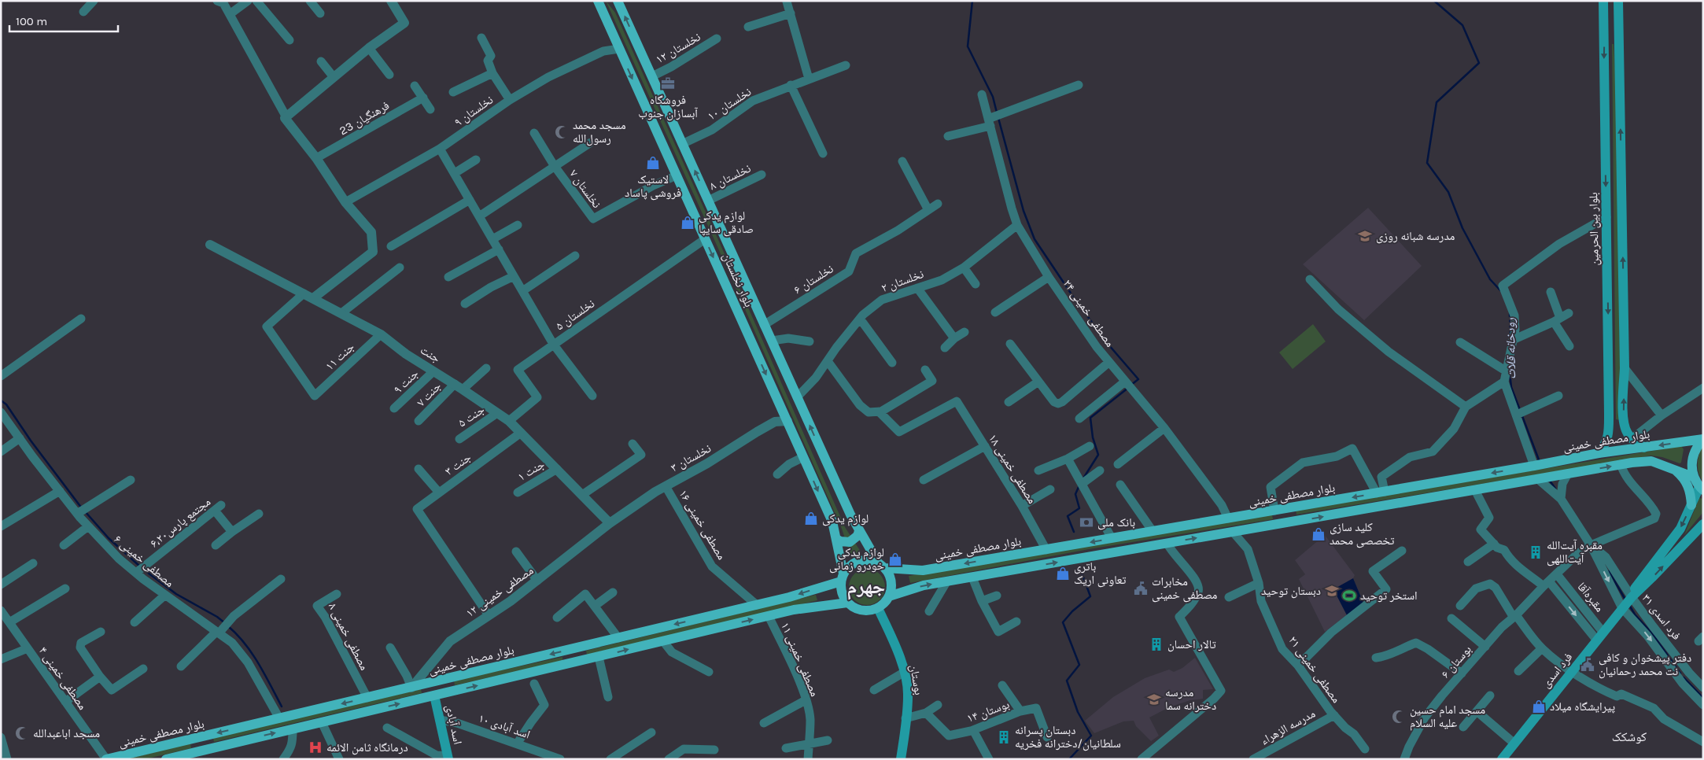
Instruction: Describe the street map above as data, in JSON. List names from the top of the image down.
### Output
{
  "streets": {
    "main road": [
      "بلوار بین الحرمین",
      "بلوار نخلستان",
      "بلوار مصطفی خمینی",
      "فرد اسدی",
      "بوستان",
      "اسد آبادی"
    ],
    "street": [
      "نخلستان ۱۲",
      "نخلستان ۱۰",
      "نخلستان ۹",
      "فرهنگیان 23",
      "نخلستان ۸",
      "نخلستان ۷",
      "نخلستان ۶",
      "نخلستان ۲",
      "مصطفی خمینی ۲۴",
      "نخلستان ۵",
      "جنت",
      "جنت ۱۱",
      "جنت ۹",
      "جنت ۷",
      "جنت ۵",
      "نخلستان ۳",
      "جنت ۳",
      "مصطفی خمینی ۱۸",
      "جنت ۱",
      "۶،مجتمع پارس۲۰",
      "مصطفی خمینی ۱۶",
      "مصطفی خمینی ۶",
      "مصطفی خمینی ۱۲",
      "مقبره‌آقا",
      "فرد اسدی ۳۱",
      "مصطفی خمینی ۸",
      "مصطفی خمینی ۱۱",
      "بوستان ۶",
      "مصطفی خمینی ۲۱",
      "مصطفی خمینی ۴",
      "بوستان ۱۴",
      "اسد آبادی ۱۰",
      "مدرسه الزهراء"
    ]
  },
  "crossings": [
    ["نخلستان ۱۲", "بلوار نخلستان"],
    ["نخلستان ۱۰", "بلوار نخلستان"],
    ["نخلستان ۹", "بلوار نخلستان"],
    ["نخلستان ۸", "بلوار نخلستان"],
    ["نخلستان ۷", "بلوار نخلستان"],
    ["بلوار بین الحرمین", "بلوار مصطفی خمینی"],
    ["نخلستان ۶", "بلوار نخلستان"],
    ["بلوار نخلستان", "نخلستان ۲"],
    ["بلوار نخلستان", "نخلستان ۵"],
    ["بلوار نخلستان", "بلوار مصطفی خمینی"],
    ["بلوار نخلستان", "نخلستان ۳"],
    ["بلوار نخلستان", "بوستان"],
    ["نخلستان ۲", "مصطفی خمینی ۲۴"],
    ["مصطفی خمینی ۲۴", "بلوار مصطفی خمینی"],
    ["نخلستان ۵", "جنت"],
    ["جنت", "جنت ۱۱"],
    ["جنت", "جنت ۹"],
    ["جنت", "جنت ۷"],
    ["جنت", "جنت ۵"],
    ["جنت", "نخلستان ۳"],
    ["جنت", "جنت ۳"],
    ["جنت", "جنت ۱"],
    ["جنت", "مصطفی خمینی ۱۲"],
    ["بلوار مصطفی خمینی", "مصطفی خمینی ۱۸"],
    ["بلوار مصطفی خمینی", "مصطفی خمینی ۱۶"],
    ["بلوار مصطفی خمینی", "مصطفی خمینی ۶"],
    ["بلوار مصطفی خمینی", "مصطفی خمینی ۱۲"],
    ["بلوار مصطفی خمینی", "مصطفی خمینی ۸"],
    ["بلوار مصطفی خمینی", "مصطفی خمینی ۴"],
    ["بلوار مصطفی خمینی", "بوستان"],
    ["نخلستان ۳", "مصطفی خمینی ۱۶"],
    ["نخلستان ۳", "مصطفی خمینی ۱۲"],
    ["جنت ۳", "مصطفی خمینی ۱۲"],
    ["۶،مجتمع پارس۲۰", "مصطفی خمینی ۶"],
    ["مقبره‌آقا", "فرد اسدی ۳۱"],
    ["مقبره‌آقا", "بوستان ۶"],
    ["مقبره‌آقا", "فرد اسدی"],
    ["فرد اسدی ۳۱", "فرد اسدی"],
    ["مصطفی خمینی ۲۱", "مدرسه الزهراء"],
    ["اسد آبادی", "اسد آبادی ۱۰"]
  ],
  "districts": ["جهرم", "کوشکک"],
  "water": ["رودخانه قلات"],
  "places": {
    "office": ["فروشگاه آبسازان جنوب"],
    "mosque": ["مسجد محمد رسول‌الله", "مسجد امام حسین علیه السلام", "مسجد اباعبدالله"],
    "shop": [
      "لاستیک فروشی پاساد",
      "لوازم یدکی صادقی سایپا",
      "لوازم یدکی",
      "کلید سازی تخصصی محمد",
      "لوازم یدکی خودرو زمانی",
      "باتری تعاونی اریک",
      "پیرایشگاه میلاد"
    ],
    "school or university": ["مدرسه شبانه روزی", "دبستان توحید", "مدرسه دخترانه سما"],
    "bank": ["بانک ملی"],
    "building": ["مقبره آیت‌الله آیت‌اللهی", "تالار احسان", "دبستان پسرانه سلطانیان/دخترانه فخریه"],
    "public building": ["مخابرات مصطفی خمینی", "دفتر پیشخوان و کافی نت محمد رحمانیان"],
    "sports": ["استخر توحید"],
    "hospital": ["درمانگاه ثامن الائمه"]
  },
  "scale_bar": "100 m"
}
